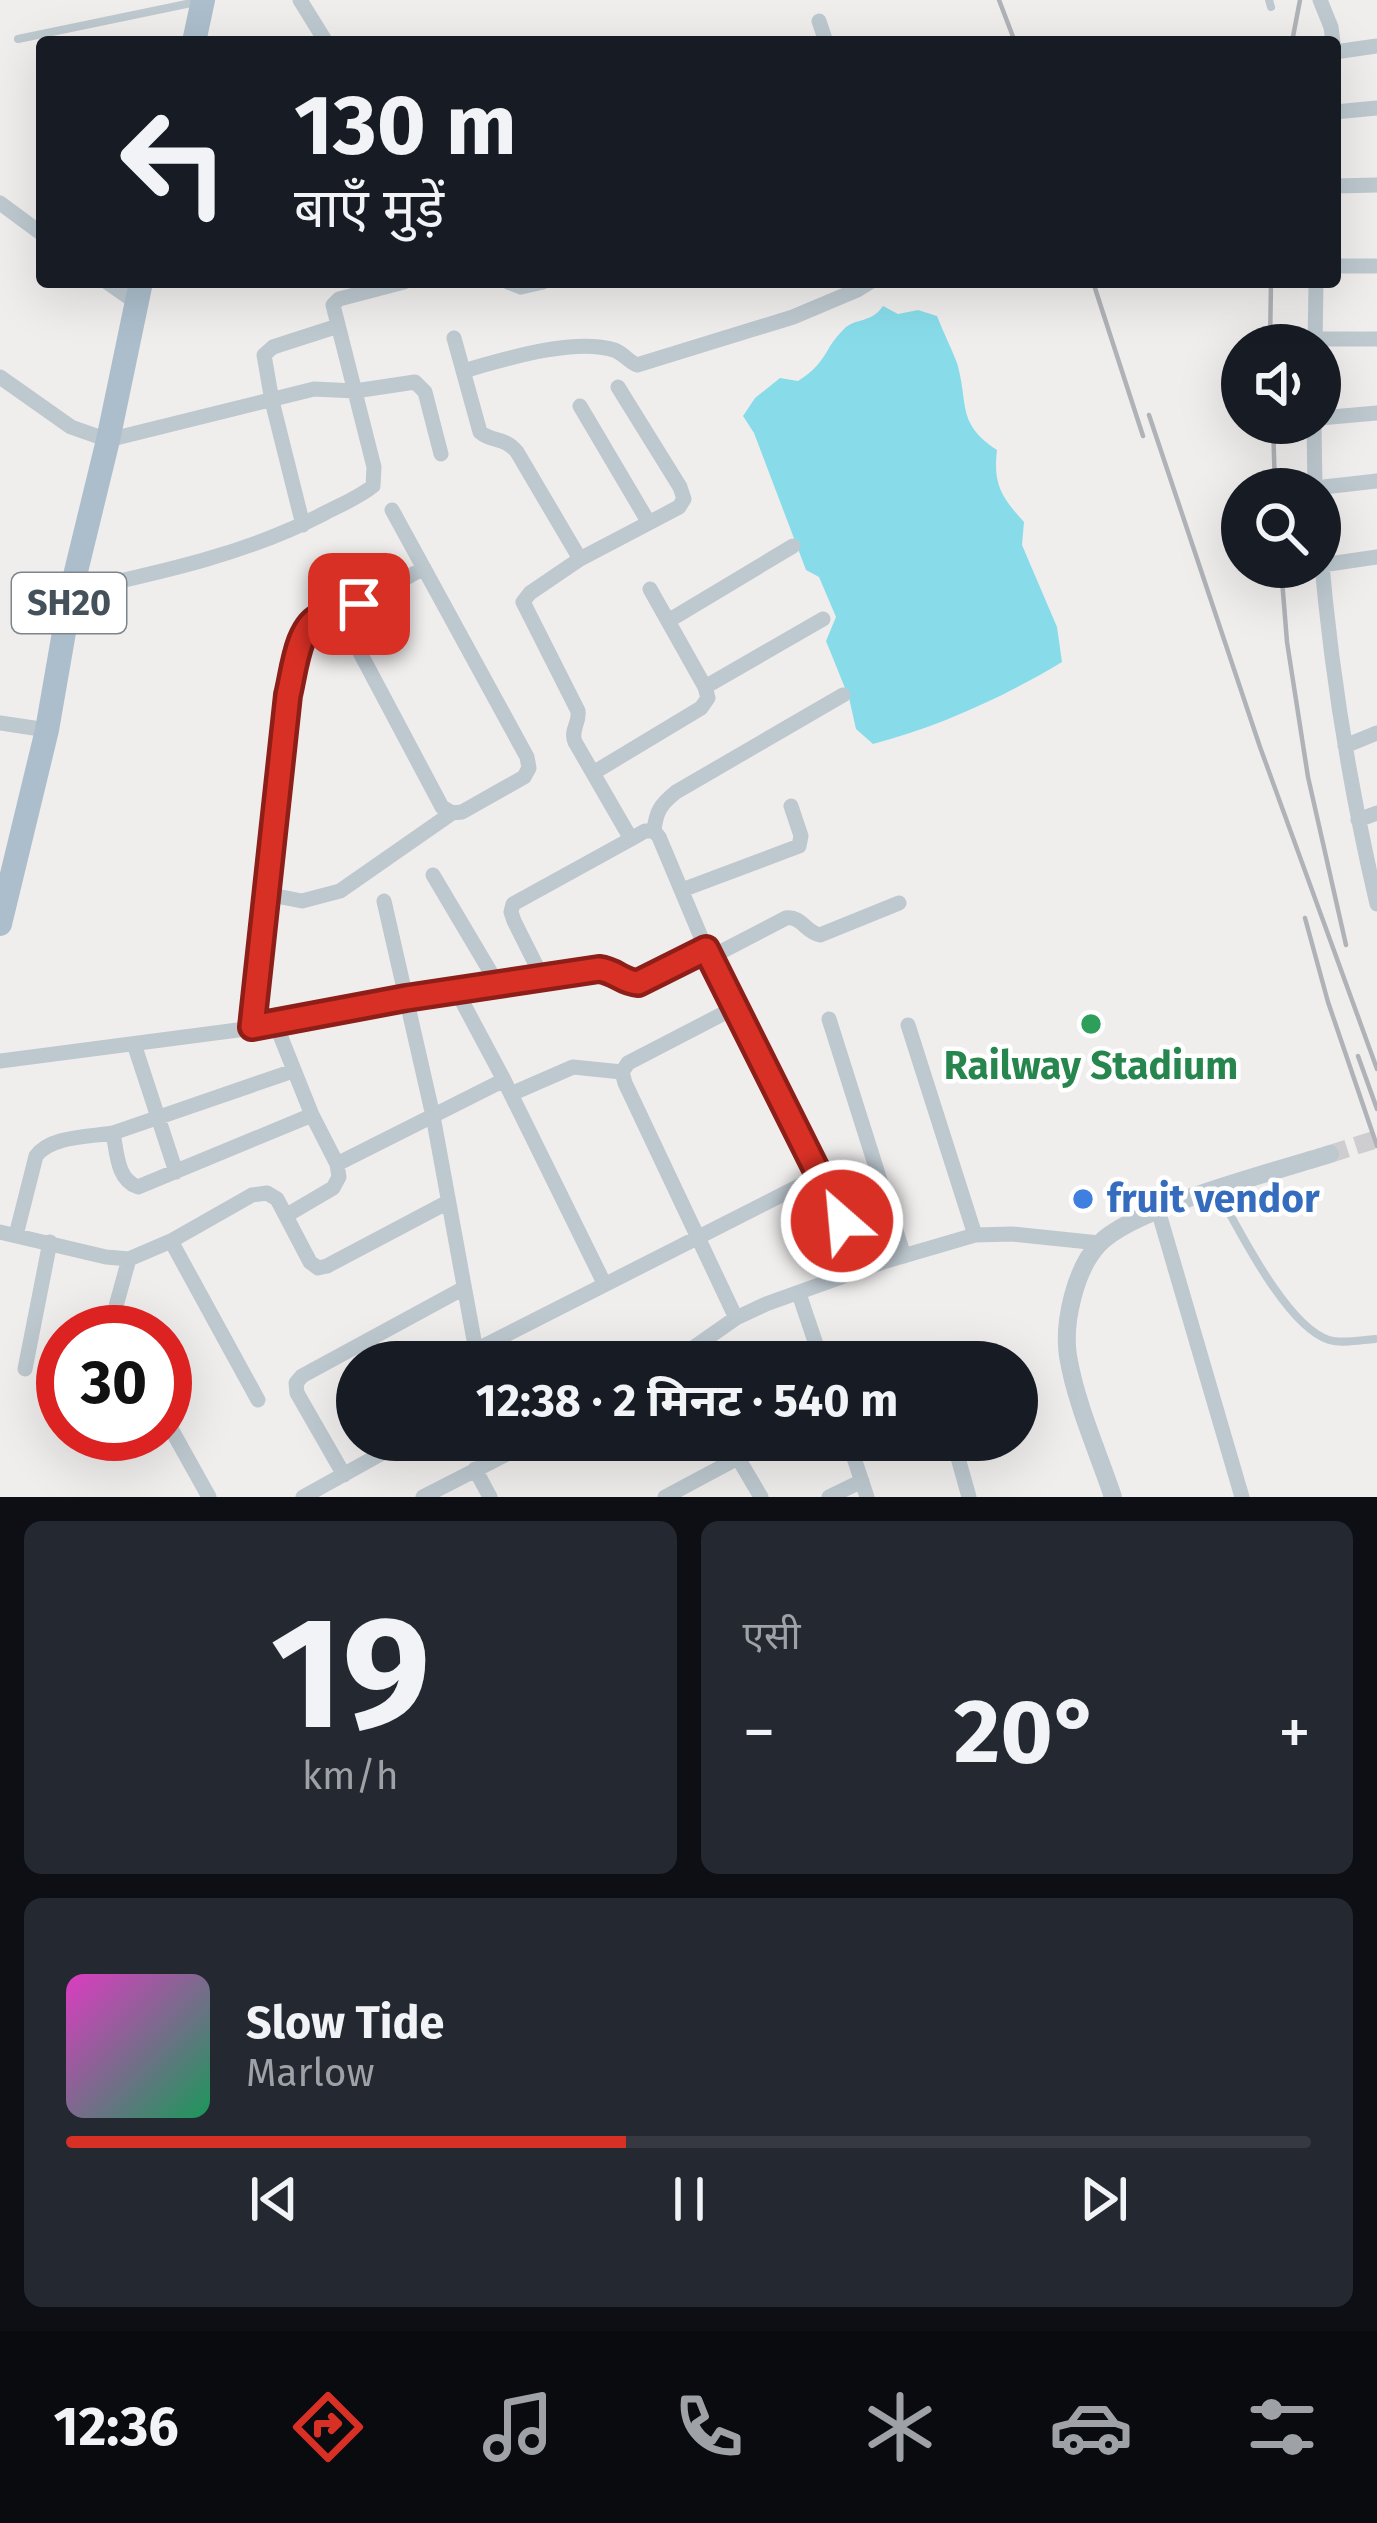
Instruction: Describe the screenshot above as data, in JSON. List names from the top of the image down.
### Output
{
  "streets": {
    "main road": ["SH20"]
  },
  "places": ["Railway Stadium", "fruit vendor"],
  "page": {
    "turn": ["130 m", "बाएँ मुड़ें"],
    "limit": "30",
    "trip": "12:38 · 2 मिनट · 540 m",
    "tile": [
      ["19", "km/h"],
      "एसी"
    ],
    "heat": ["−", "20°", "+"],
    "song": ["Slow Tide", "Marlow"],
    "tabs": "12:36"
  }
}
